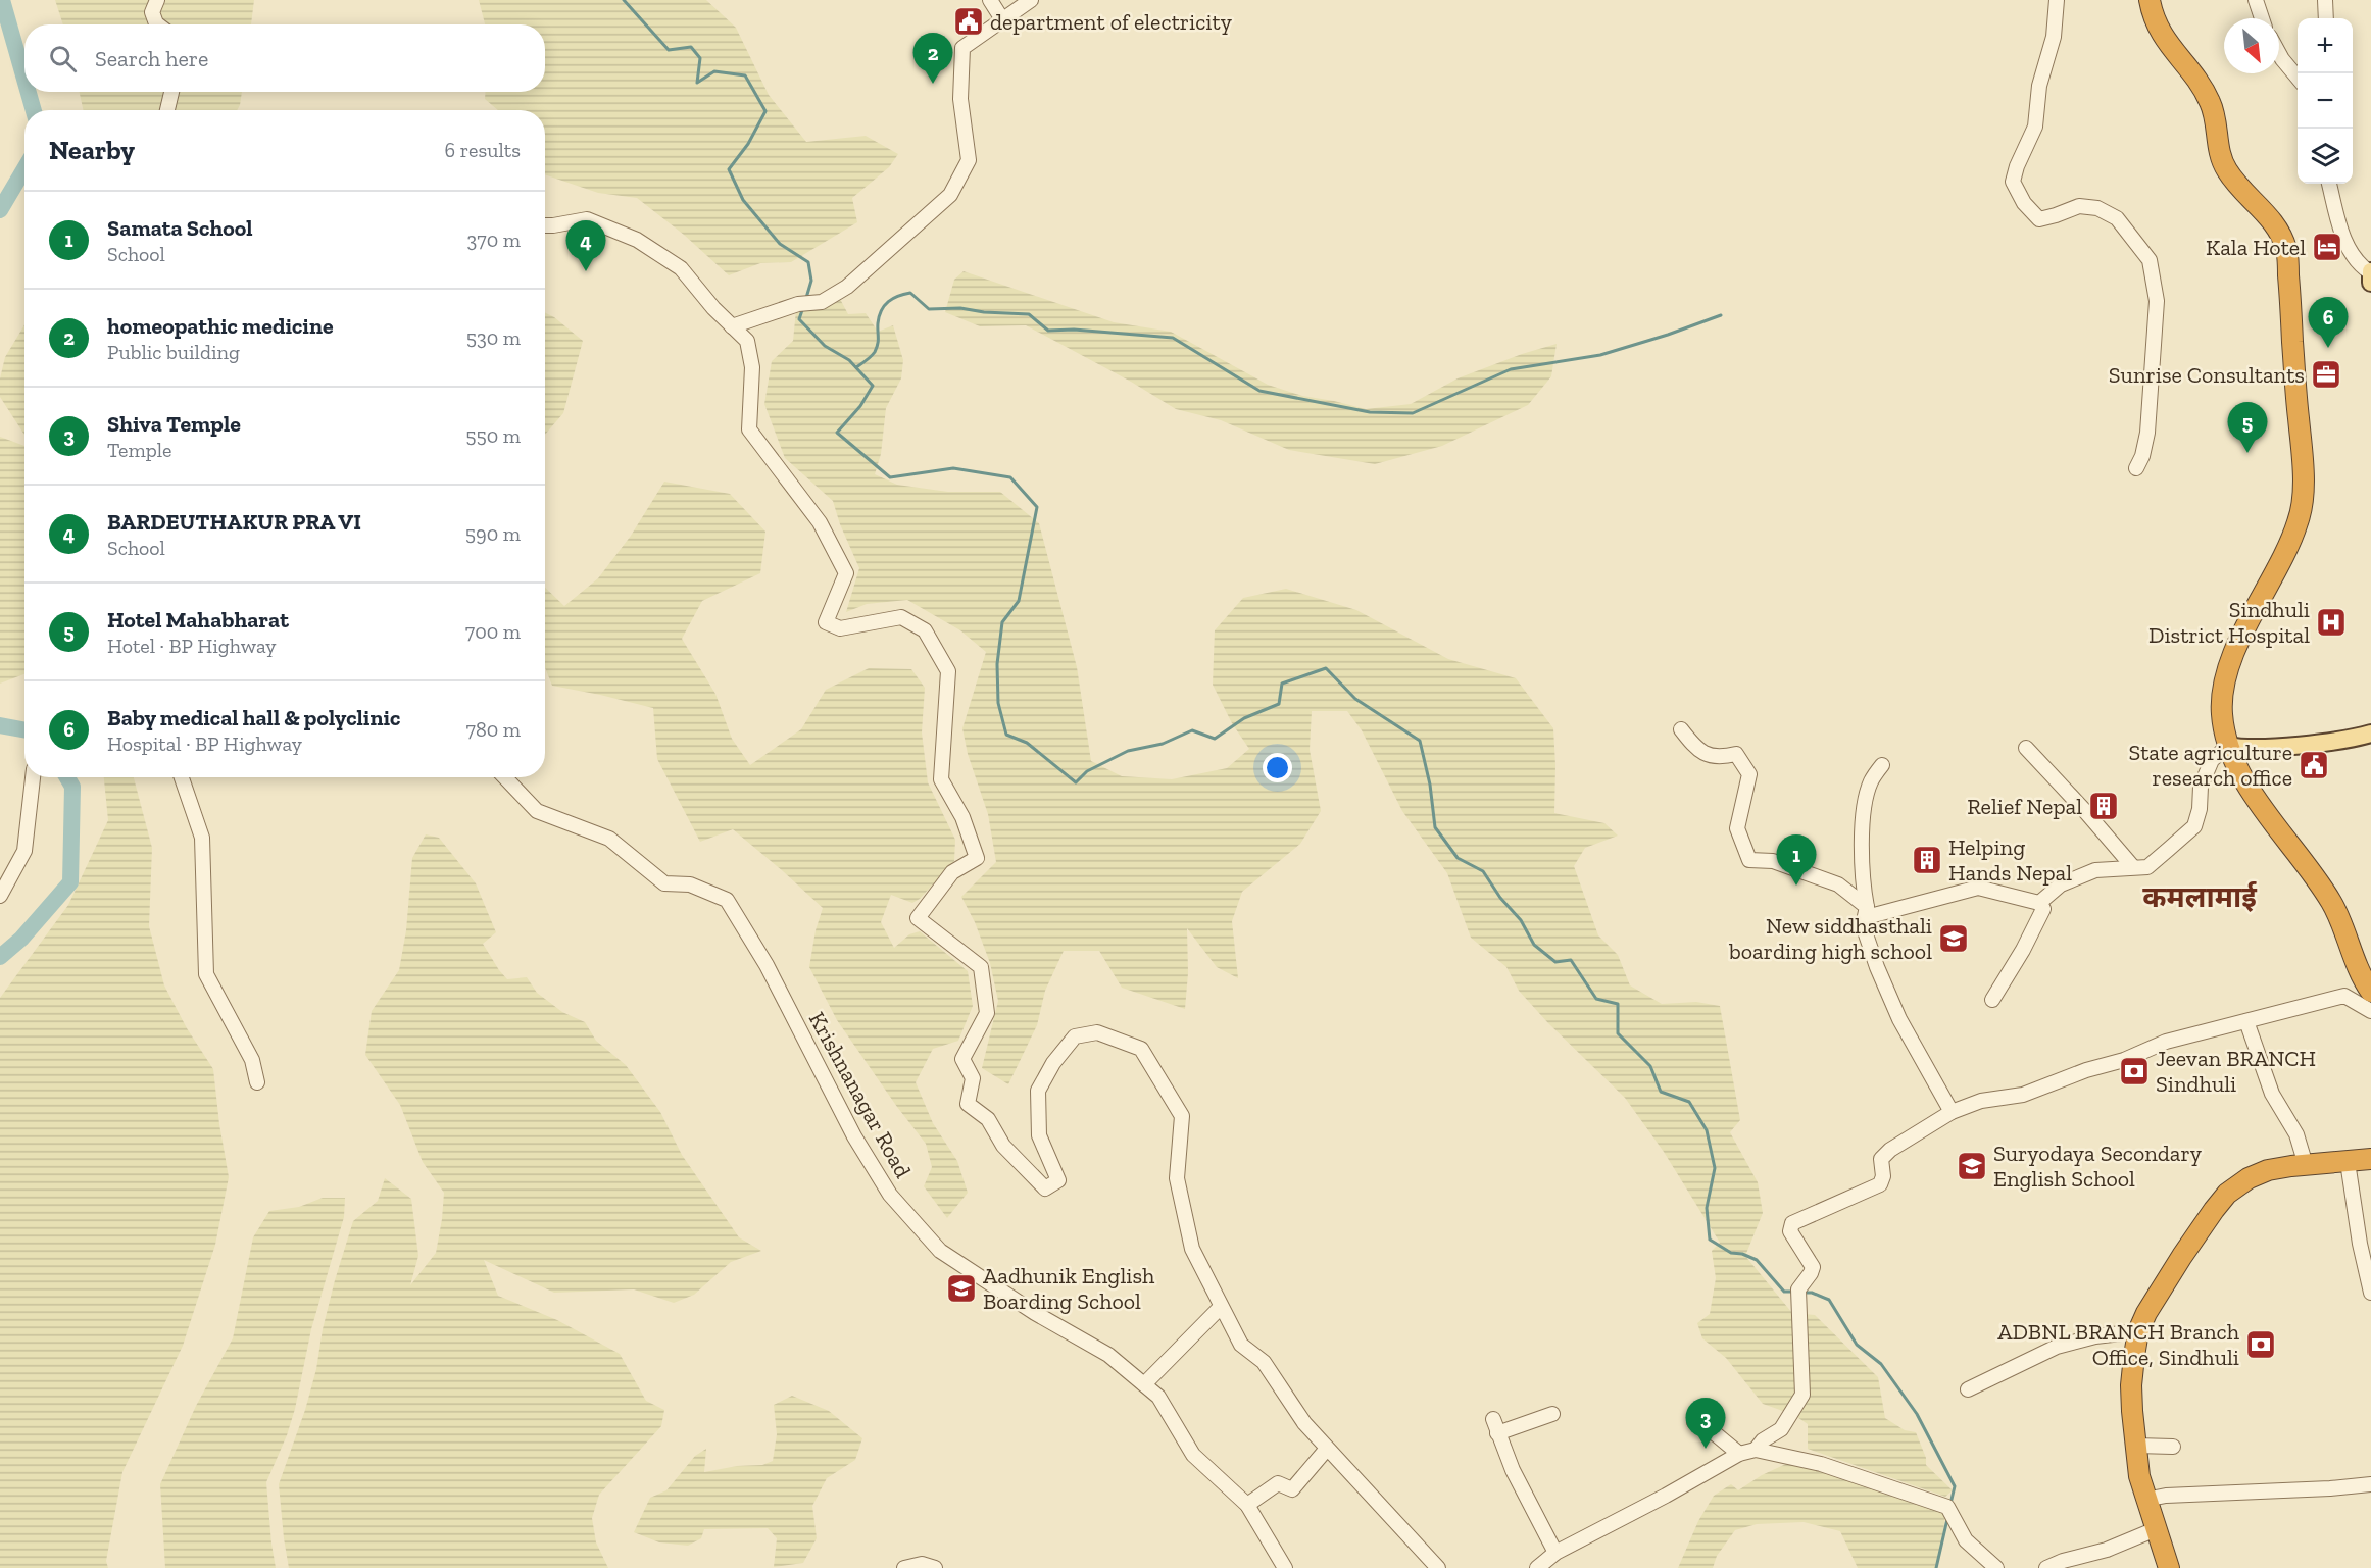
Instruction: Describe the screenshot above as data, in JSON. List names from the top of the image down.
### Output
{
  "streets": {
    "street": ["Krishnanagar Road"]
  },
  "districts": ["कमलामाई"],
  "places": {
    "public building": ["department of electricity", "State agriculture research office"],
    "hotel": ["Kala Hotel"],
    "office": ["Sunrise Consultants"],
    "hospital": ["Sindhuli District Hospital"],
    "building": ["Relief Nepal", "Helping Hands Nepal"],
    "school or university": ["New siddhasthali boarding high school", "Suryodaya Secondary English School", "Aadhunik English Boarding School"],
    "bank": ["Jeevan BRANCH Sindhuli", "ADBNL BRANCH Branch Office, Sindhuli"]
  },
  "north": "bottom right",
  "page": {
    "map_buttons": ["+", "−"],
    "search": "Search here",
    "pins": [
      "2",
      "4",
      "6",
      "5",
      "1",
      "3"
    ],
    "heading": ["Nearby", "6 results"],
    "list": [
      {
        "mark": "1",
        "name": "Samata School",
        "note": "School",
        "value": "370 m"
      },
      {
        "mark": "2",
        "name": "homeopathic medicine",
        "note": "Public building",
        "value": "530 m"
      },
      {
        "mark": "3",
        "name": "Shiva Temple",
        "note": "Temple",
        "value": "550 m"
      },
      {
        "mark": "4",
        "name": "BARDEUTHAKUR PRA VI",
        "note": "School",
        "value": "590 m"
      },
      {
        "mark": "5",
        "name": "Hotel Mahabharat",
        "note": "Hotel · BP Highway",
        "value": "700 m"
      },
      {
        "mark": "6",
        "name": "Baby medical hall & polyclinic",
        "note": "Hospital · BP Highway",
        "value": "780 m"
      }
    ]
  }
}
